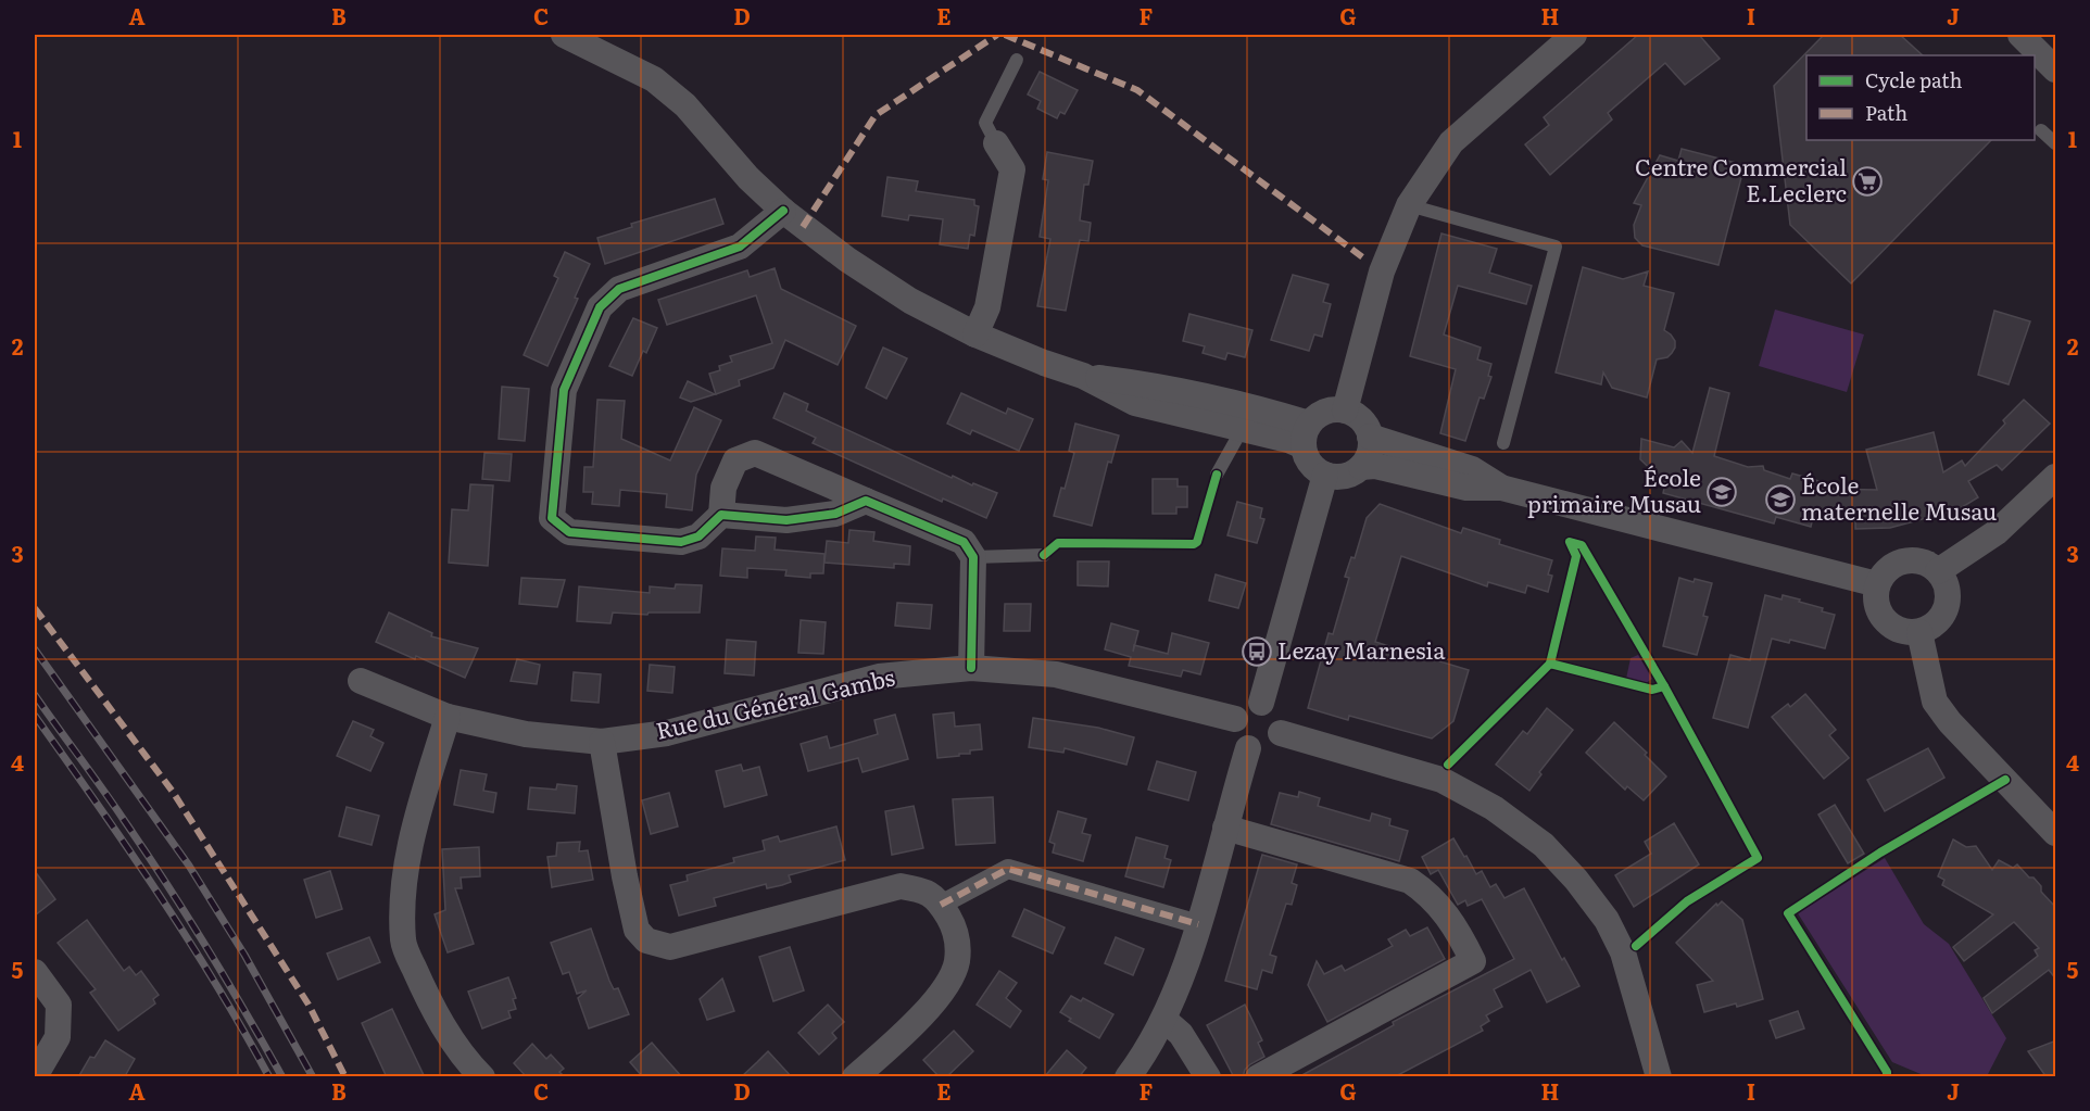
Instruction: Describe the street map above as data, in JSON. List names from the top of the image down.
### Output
{
  "streets": {
    "street": ["Rue du Général Gambs"]
  },
  "places": {
    "supermarket": ["Centre Commercial E.Leclerc"],
    "school or university": ["École primaire Musau", "École maternelle Musau"],
    "bus stop": ["Lezay Marnesia"]
  },
  "legend": ["Cycle path", "Path"],
  "grid": {
    "columns": [
      "A",
      "B",
      "C",
      "D",
      "E",
      "F",
      "G",
      "H",
      "I",
      "J"
    ],
    "rows": [
      "1",
      "2",
      "3",
      "4",
      "5"
    ]
  }
}
